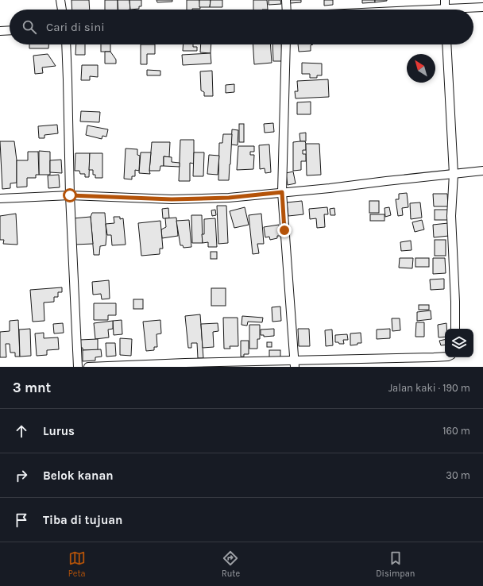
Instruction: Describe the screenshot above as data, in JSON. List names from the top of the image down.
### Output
{
  "north": "top left",
  "page": {
    "search": "Cari di sini",
    "heading": ["3 mnt", "Jalan kaki · 190 m"],
    "list": [
      ["Lurus", "160 m"],
      ["Belok kanan", "30 m"],
      "Tiba di tujuan"
    ],
    "nav": ["Peta", "Rute", "Disimpan"]
  }
}
